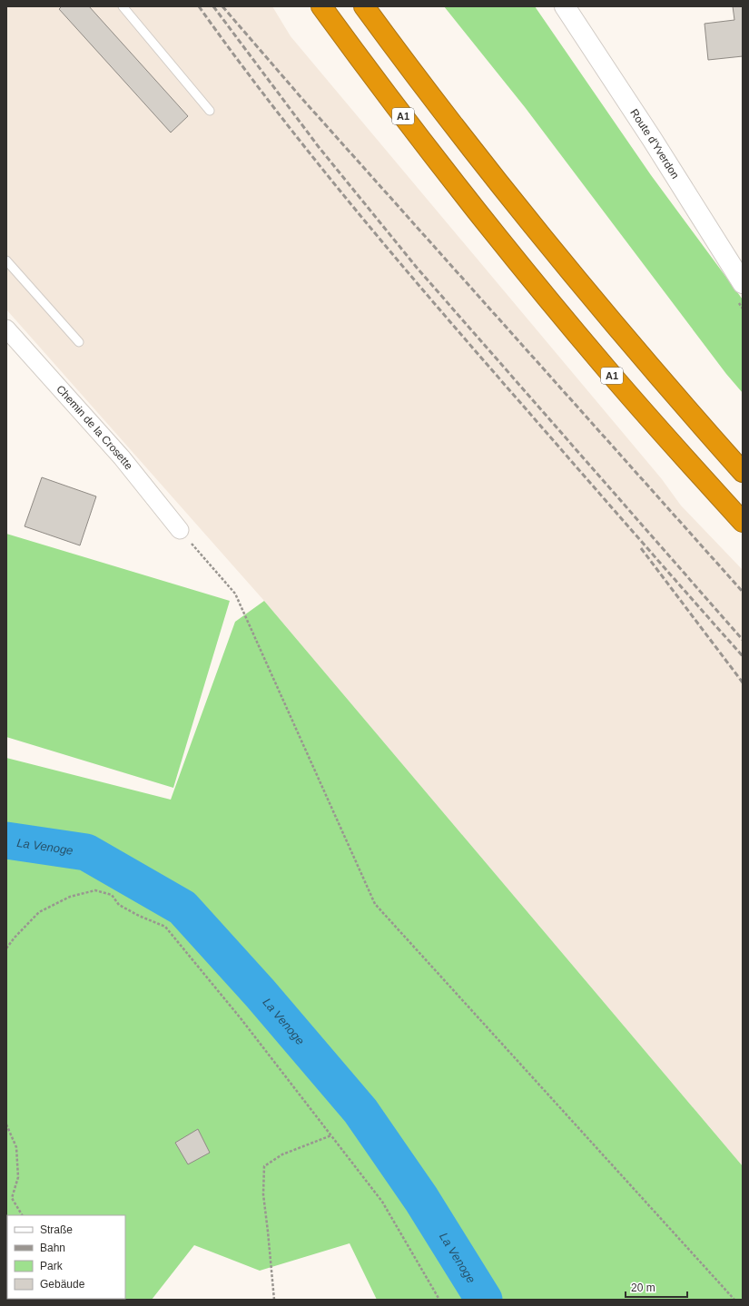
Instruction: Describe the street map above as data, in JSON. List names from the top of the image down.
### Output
{
  "streets": {
    "highway": ["A1"],
    "main road": ["Route d'Yverdon"],
    "street": ["Chemin de la Crosette"]
  },
  "water": ["La Venoge"],
  "legend": [
    "Straße",
    "Bahn",
    "Park",
    "Gebäude"
  ],
  "scale_bar": "20 m"
}
